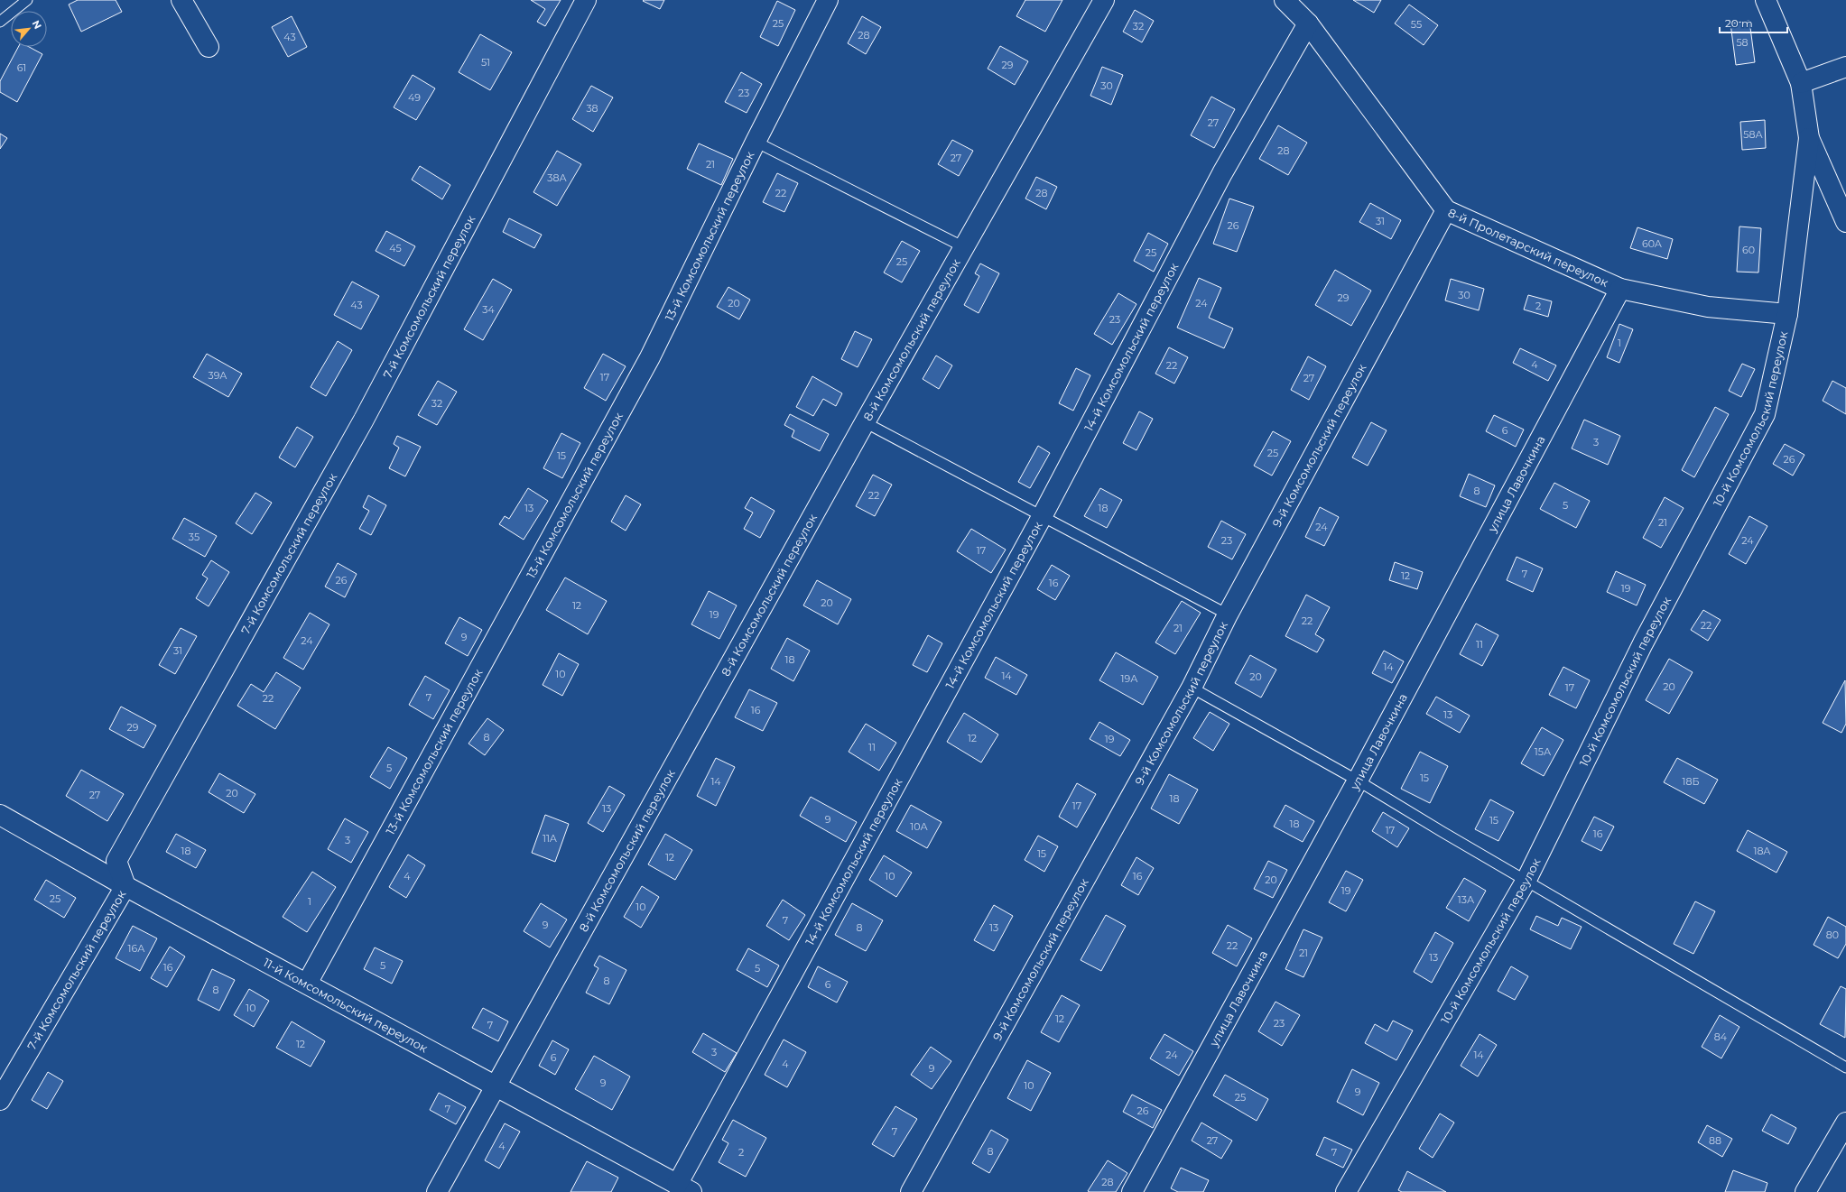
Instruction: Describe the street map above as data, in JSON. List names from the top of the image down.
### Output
{
  "streets": {
    "street": [
      "13-й Комсомольский переулок",
      "8-й Пролетарский переулок",
      "7-й Комсомольский переулок",
      "8-й Комсомольский переулок",
      "14-й Комсомольский переулок",
      "10-й Комсомольский переулок",
      "9-й Комсомольский переулок",
      "улица Лавочкина",
      "11-й Комсомольский переулок"
    ]
  },
  "crossings": [
    ["13-й Комсомольский переулок", "11-й Комсомольский переулок"],
    ["8-й Пролетарский переулок", "14-й Комсомольский переулок"],
    ["8-й Пролетарский переулок", "10-й Комсомольский переулок"],
    ["8-й Пролетарский переулок", "9-й Комсомольский переулок"],
    ["8-й Пролетарский переулок", "улица Лавочкина"],
    ["7-й Комсомольский переулок", "11-й Комсомольский переулок"],
    ["8-й Комсомольский переулок", "11-й Комсомольский переулок"],
    ["14-й Комсомольский переулок", "11-й Комсомольский переулок"]
  ],
  "house_numbers": [
    "25",
    "55",
    "32",
    "28",
    "43",
    "58",
    "51",
    "29",
    "61",
    "30",
    "23",
    "49",
    "38",
    "27",
    "58А",
    "28",
    "27",
    "21",
    "38А",
    "22",
    "28",
    "31",
    "26",
    "60А",
    "45",
    "60",
    "25",
    "25",
    "30",
    "29",
    "20",
    "24",
    "43",
    "2",
    "34",
    "23",
    "1",
    "4",
    "22",
    "39А",
    "17",
    "27",
    "32",
    "6",
    "3",
    "25",
    "15",
    "26",
    "8",
    "22",
    "5",
    "13",
    "18",
    "21",
    "24",
    "35",
    "23",
    "24",
    "17",
    "7",
    "12",
    "26",
    "16",
    "19",
    "20",
    "12",
    "19",
    "22",
    "22",
    "21",
    "9",
    "24",
    "11",
    "31",
    "18",
    "14",
    "10",
    "14",
    "20",
    "19А",
    "20",
    "17",
    "7",
    "22",
    "16",
    "13",
    "29",
    "8",
    "12",
    "19",
    "11",
    "15А",
    "5",
    "15",
    "14",
    "18Б",
    "20",
    "27",
    "18",
    "17",
    "13",
    "9",
    "15",
    "18",
    "10А",
    "17",
    "16",
    "11А",
    "3",
    "18",
    "18А",
    "15",
    "12",
    "4",
    "10",
    "16",
    "20",
    "19",
    "25",
    "13А",
    "1",
    "10",
    "7",
    "9",
    "8",
    "13",
    "80",
    "22",
    "16А",
    "21",
    "13",
    "5",
    "16",
    "5",
    "8",
    "6",
    "8",
    "10",
    "12",
    "23",
    "7",
    "84",
    "12",
    "3",
    "24",
    "14",
    "6",
    "4",
    "9",
    "9",
    "10",
    "9",
    "25",
    "7",
    "26",
    "7",
    "27",
    "88",
    "4",
    "8",
    "2",
    "7",
    "28"
  ],
  "scale_bar": "20 m",
  "north": "top right"
}
